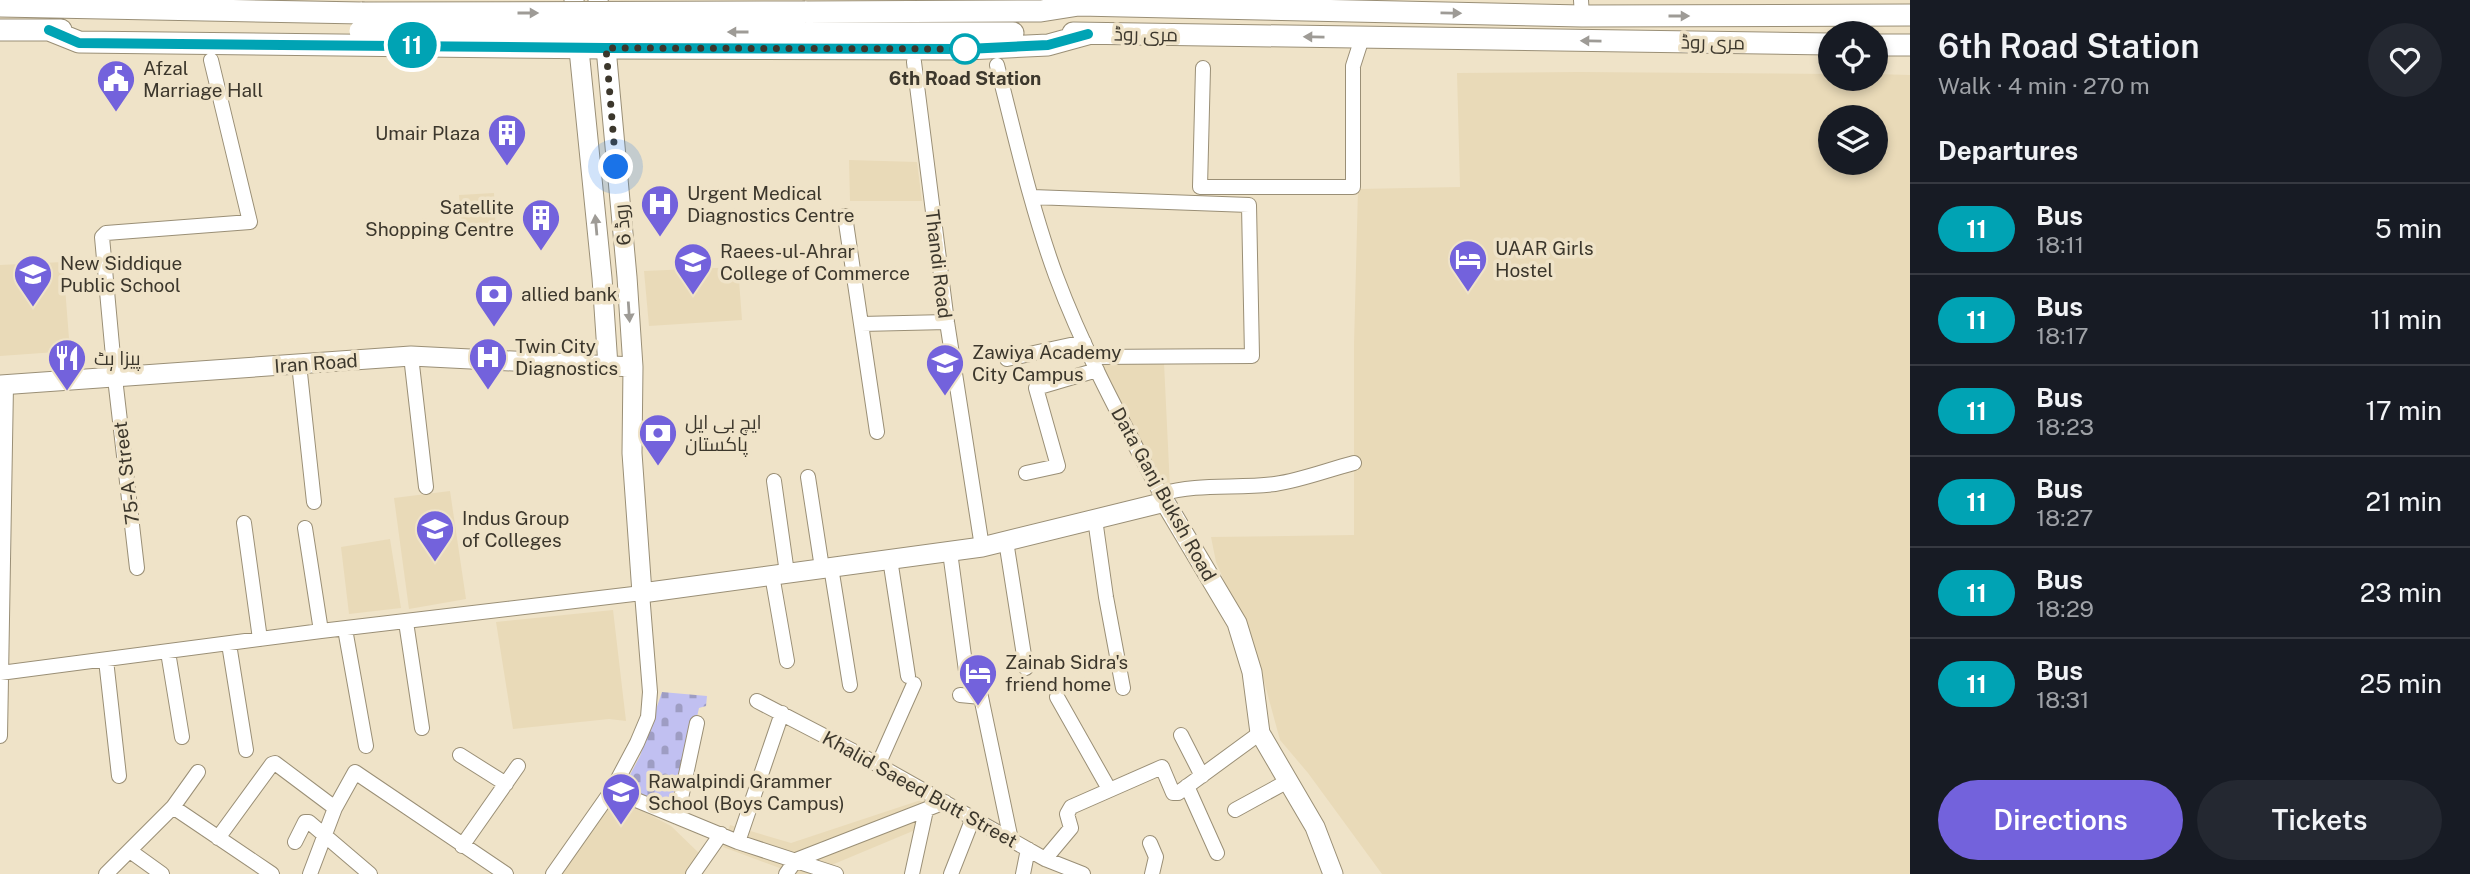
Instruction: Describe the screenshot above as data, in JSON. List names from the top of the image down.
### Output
{
  "streets": {
    "main road": [
      "مری روڈ",
      "روڈ 6",
      "Iran Road",
      "Data Ganj Buksh Road"
    ],
    "street": ["Thandi Road", "75-A Street", "Khalid Saeed Butt Street"]
  },
  "crossings": [
    ["روڈ 6", "Iran Road"],
    ["Iran Road", "75-A Street"]
  ],
  "places": {
    "other": ["6th Road Station"],
    "public building": ["Afzal Marriage Hall"],
    "building": ["Umair Plaza", "Satellite Shopping Centre"],
    "hospital": ["Urgent Medical Diagnostics Centre", "Twin City Diagnostics"],
    "hotel": ["UAAR Girls Hostel", "Zainab Sidra's friend home"],
    "school or university": [
      "Raees-ul-Ahrar College of Commerce",
      "New Siddique Public School",
      "Zawiya Academy City Campus",
      "Indus Group of Colleges",
      "Rawalpindi Grammer School (Boys Campus)"
    ],
    "bank": ["allied bank", "ایچ بی ایل پاکستان"],
    "restaurant": ["پیزا ہٹ"]
  },
  "lines": ["bus line 11"],
  "page": {
    "on_map": "11",
    "heading": [
      ["6th Road Station", "Walk · 4 min · 270 m"],
      "Departures"
    ],
    "list": [
      {
        "mark": "11",
        "name": "Bus",
        "note": "18:11",
        "value": "5 min"
      },
      {
        "mark": "11",
        "name": "Bus",
        "note": "18:17",
        "value": "11 min"
      },
      {
        "mark": "11",
        "name": "Bus",
        "note": "18:23",
        "value": "17 min"
      },
      {
        "mark": "11",
        "name": "Bus",
        "note": "18:27",
        "value": "21 min"
      },
      {
        "mark": "11",
        "name": "Bus",
        "note": "18:29",
        "value": "23 min"
      },
      {
        "mark": "11",
        "name": "Bus",
        "note": "18:31",
        "value": "25 min"
      }
    ],
    "buttons": ["Directions", "Tickets"]
  }
}
